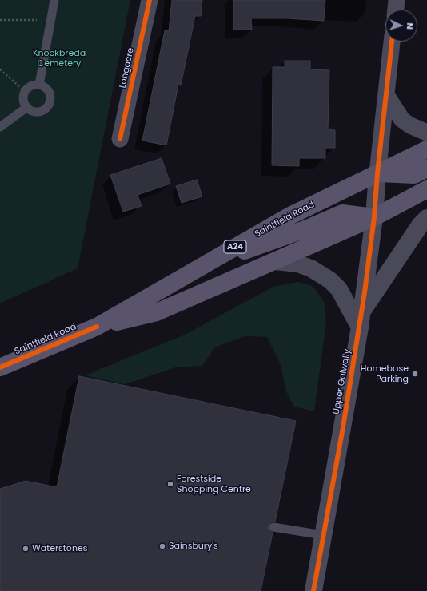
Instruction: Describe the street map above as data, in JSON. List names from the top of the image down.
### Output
{
  "streets": {
    "main road": ["Saintfield Road", "A24"],
    "street": ["Longacre", "Upper Galwally"]
  },
  "crossings": [
    ["Saintfield Road", "Upper Galwally"]
  ],
  "parks": ["Knockbreda Cemetery"],
  "places": [
    "Homebase Parking",
    "Forestside Shopping Centre",
    "Sainsbury's",
    "Waterstones"
  ],
  "north": "right"
}
